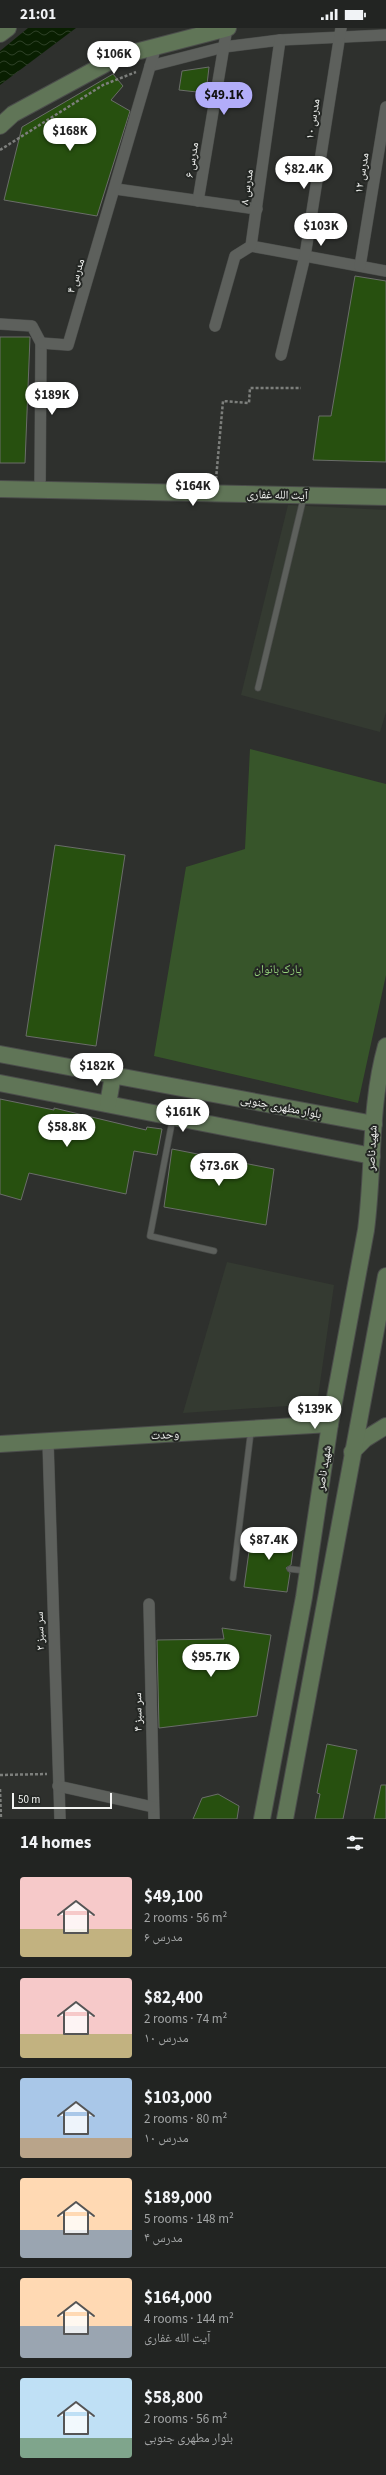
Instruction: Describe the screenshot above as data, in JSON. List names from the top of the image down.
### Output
{
  "streets": {
    "street": [
      "مدرس ۱۰",
      "مدرس ۶",
      "مدرس ۱۲",
      "مدرس ۸",
      "مدرس ۴",
      "آیت الله غفاری",
      "بلوار مطهری جنوبی",
      "شهید ناصر",
      "وحدت",
      "سر سبز ۲",
      "سر سبز ۴"
    ]
  },
  "crossings": [
    ["بلوار مطهری جنوبی", "شهید ناصر"],
    ["شهید ناصر", "وحدت"],
    ["وحدت", "سر سبز ۲"]
  ],
  "parks": ["پارک بانوان"],
  "scale_bar": "50 m",
  "page": {
    "status": "21:01",
    "price": [
      "$106K",
      "$49.1K",
      "$168K",
      "$82.4K",
      "$103K",
      "$189K",
      "$164K",
      "$182K",
      "$161K",
      "$58.8K",
      "$73.6K",
      "$139K",
      "$87.4K",
      "$95.7K"
    ],
    "scale": "50 m",
    "heading": "14 homes",
    "list": [
      {
        "name": "$49,100",
        "note": "2 rooms · 56 m² · مدرس ۶"
      },
      {
        "name": "$82,400",
        "note": "2 rooms · 74 m² · مدرس ۱۰"
      },
      {
        "name": "$103,000",
        "note": "2 rooms · 80 m² · مدرس ۱۰"
      },
      {
        "name": "$189,000",
        "note": "5 rooms · 148 m² · مدرس ۴"
      },
      {
        "name": "$164,000",
        "note": "4 rooms · 144 m² · آیت الله غفاری"
      },
      {
        "name": "$58,800",
        "note": "2 rooms · 56 m² · بلوار مطهری جنوبی"
      }
    ]
  }
}
